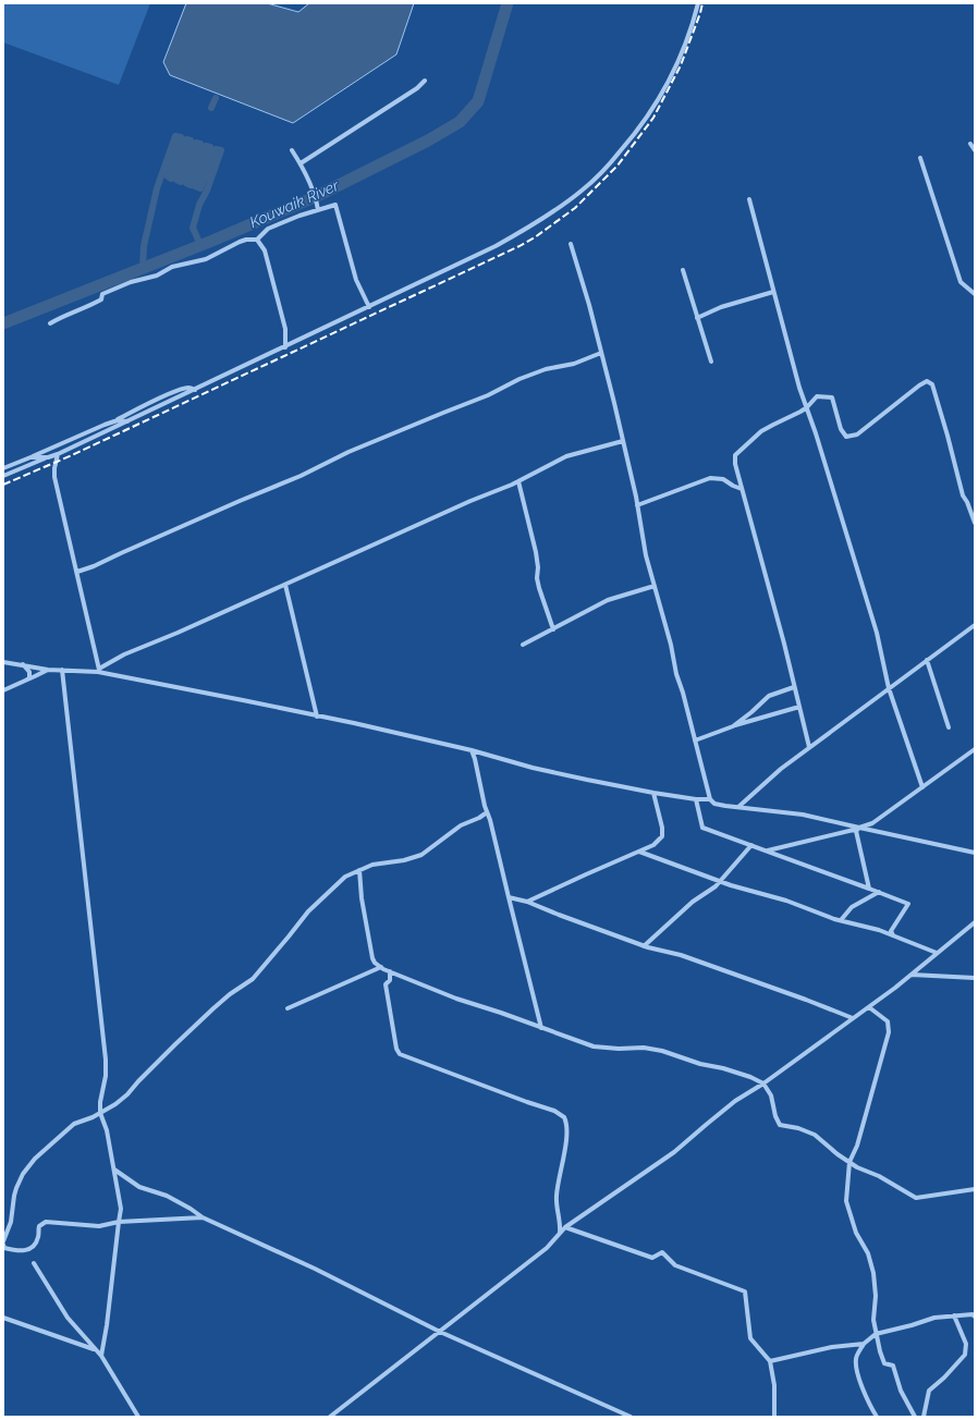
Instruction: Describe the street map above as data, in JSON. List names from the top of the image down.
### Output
{
  "water": ["Kouwaik River"]
}
